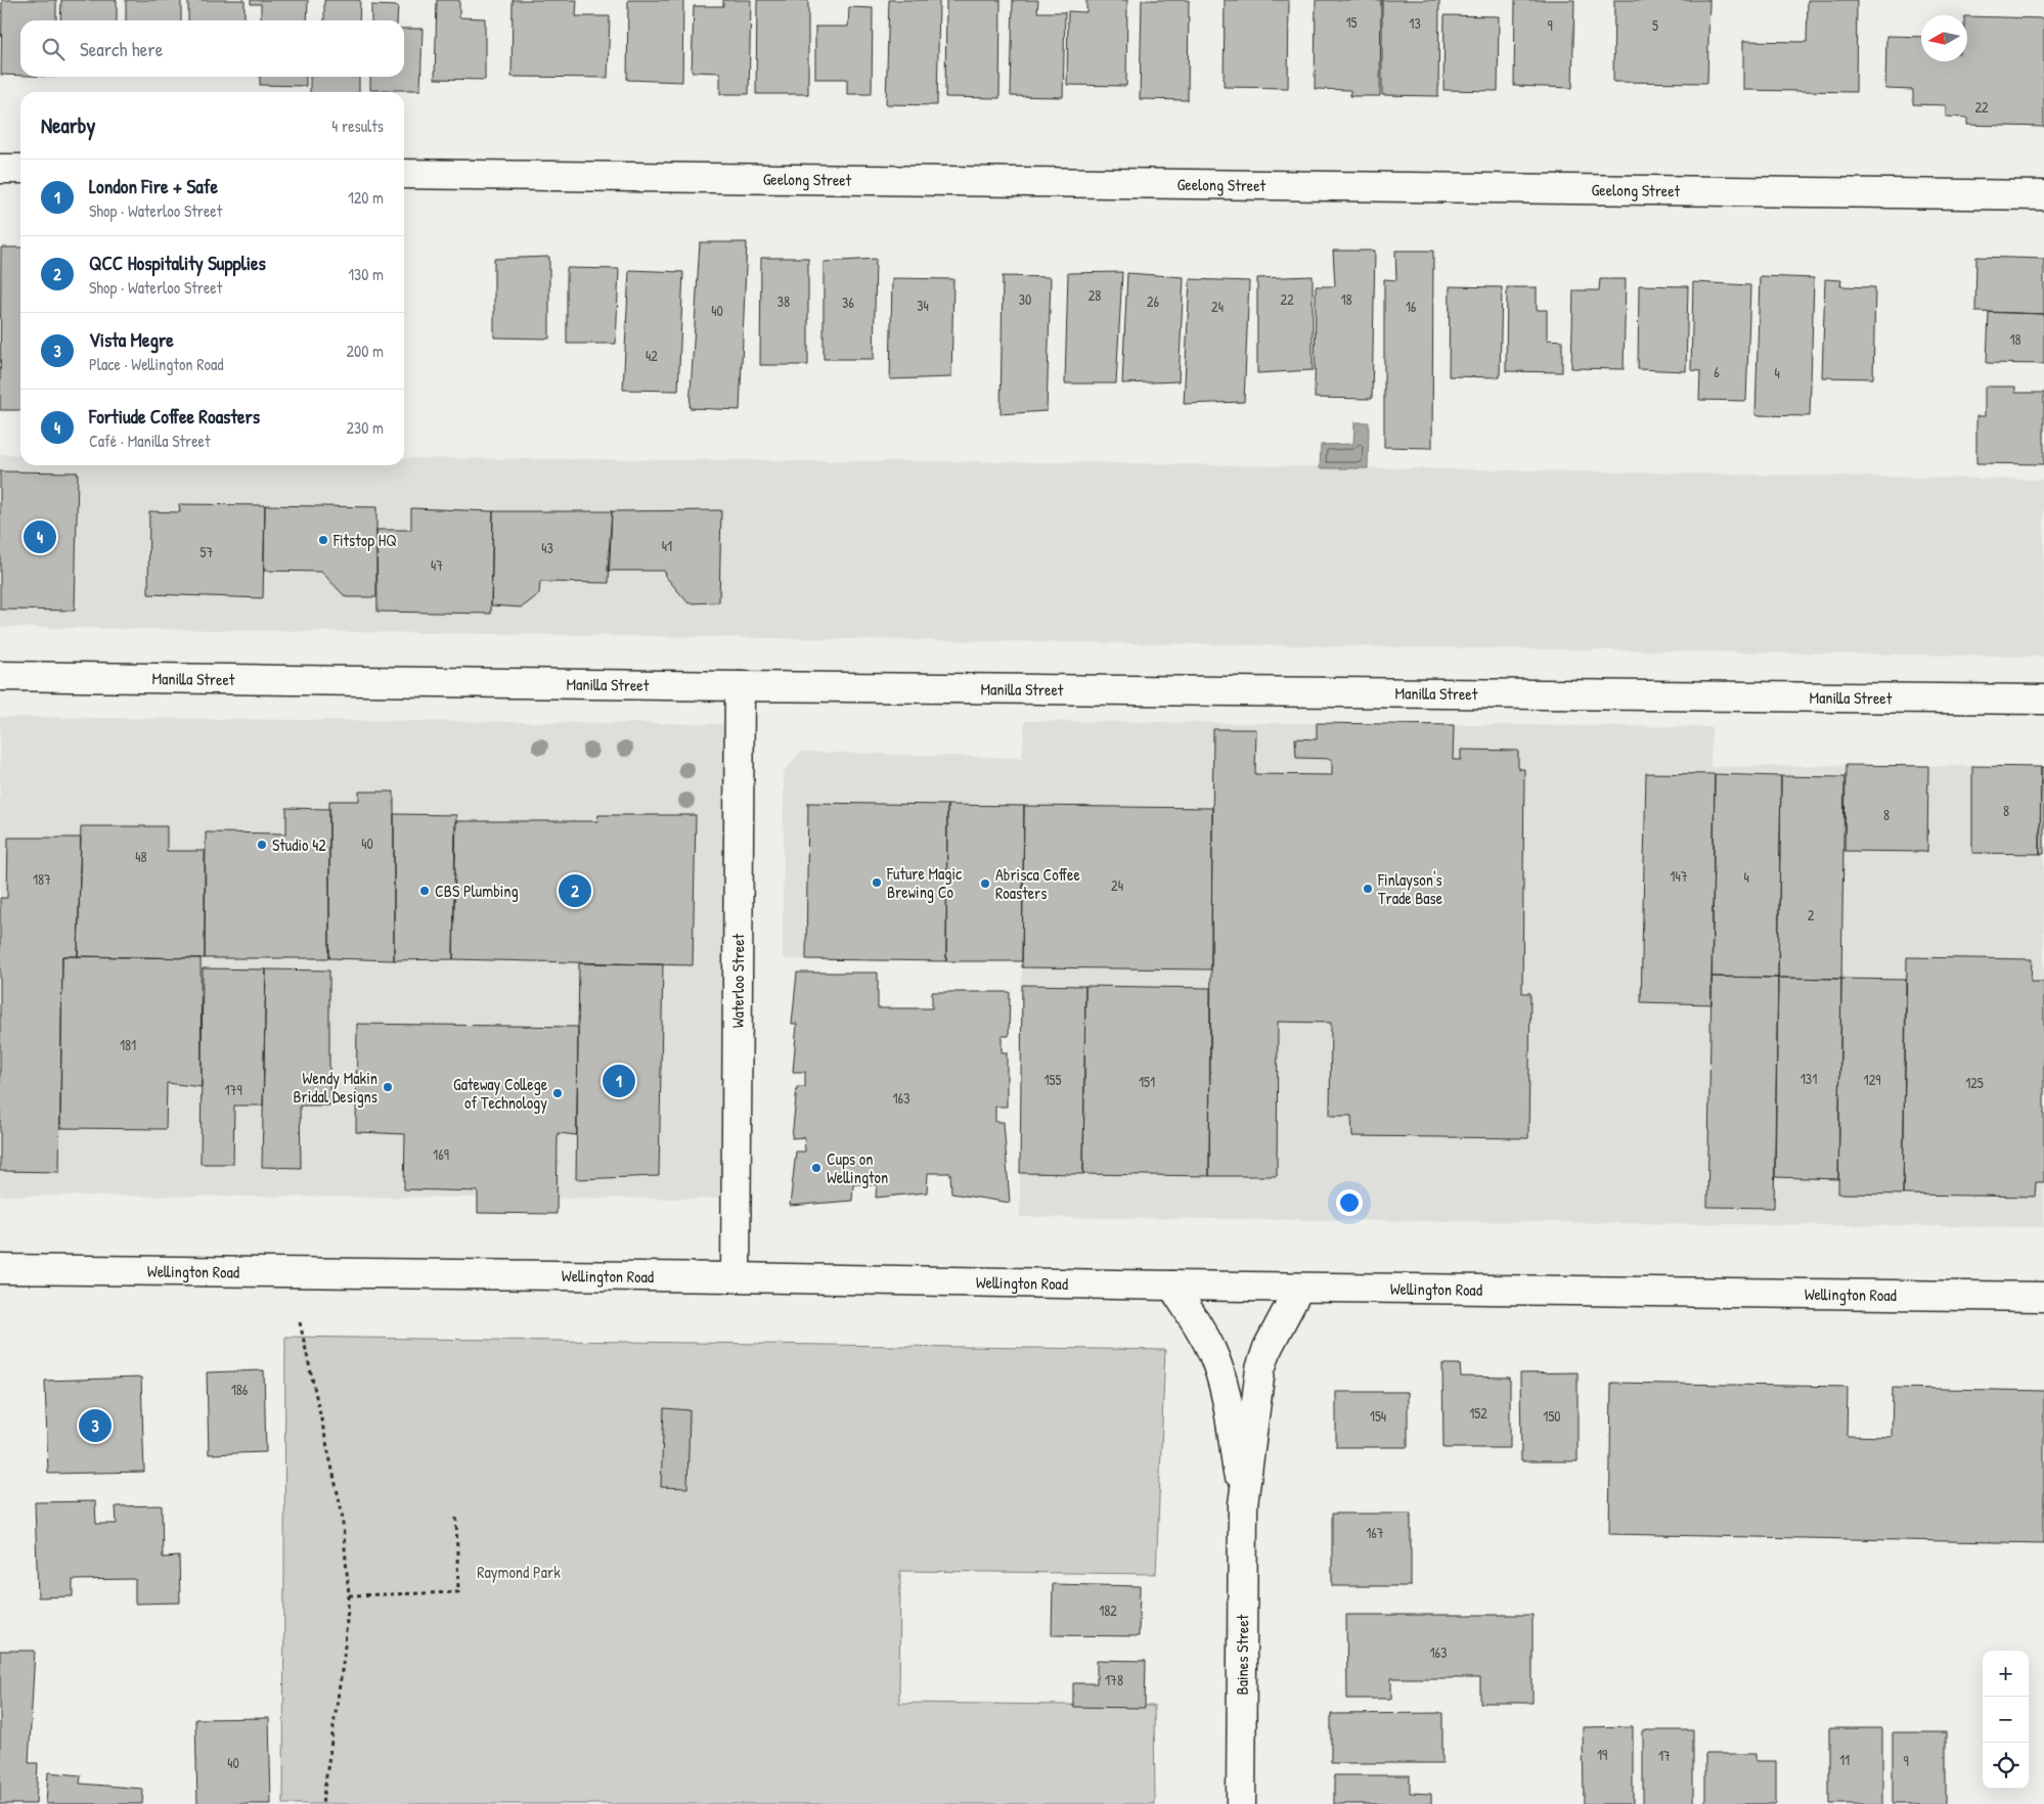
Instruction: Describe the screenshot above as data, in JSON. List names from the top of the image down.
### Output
{
  "streets": {
    "street": [
      "Geelong Street",
      "Manilla Street",
      "Waterloo Street",
      "Wellington Road",
      "Baines Street"
    ]
  },
  "crossings": [
    ["Manilla Street", "Waterloo Street"],
    ["Waterloo Street", "Wellington Road"],
    ["Wellington Road", "Baines Street"]
  ],
  "parks": ["Raymond Park"],
  "places": [
    "Fitstop HQ",
    "Studio 42",
    "Future Magic Brewing Co",
    "Abrisca Coffee Roasters",
    "Finlayson's Trade Base",
    "CBS Plumbing",
    "Wendy Makin Bridal Designs",
    "Gateway College of Technology",
    "Cups on Wellington"
  ],
  "house_numbers": [
    "15",
    "13",
    "9",
    "5",
    "22",
    "28",
    "30",
    "22",
    "18",
    "38",
    "26",
    "36",
    "34",
    "24",
    "16",
    "40",
    "18",
    "42",
    "6",
    "4",
    "41",
    "43",
    "57",
    "47",
    "8",
    "8",
    "40",
    "48",
    "147",
    "4",
    "187",
    "24",
    "2",
    "181",
    "131",
    "155",
    "129",
    "151",
    "125",
    "179",
    "163",
    "169",
    "186",
    "152",
    "154",
    "150",
    "167",
    "182",
    "163",
    "178",
    "19",
    "17",
    "11",
    "9",
    "40"
  ],
  "north": "left",
  "page": {
    "search": "Search here",
    "heading": ["Nearby", "4 results"],
    "list": [
      {
        "mark": "1",
        "name": "London Fire + Safe",
        "note": "Shop · Waterloo Street",
        "value": "120 m"
      },
      {
        "mark": "2",
        "name": "QCC Hospitality Supplies",
        "note": "Shop · Waterloo Street",
        "value": "130 m"
      },
      {
        "mark": "3",
        "name": "Vista Megre",
        "note": "Place · Wellington Road",
        "value": "200 m"
      },
      {
        "mark": "4",
        "name": "Fortiude Coffee Roasters",
        "note": "Café · Manilla Street",
        "value": "230 m"
      }
    ],
    "pins": [
      "4",
      "2",
      "1",
      "3"
    ],
    "map_buttons": ["+", "−"]
  }
}
